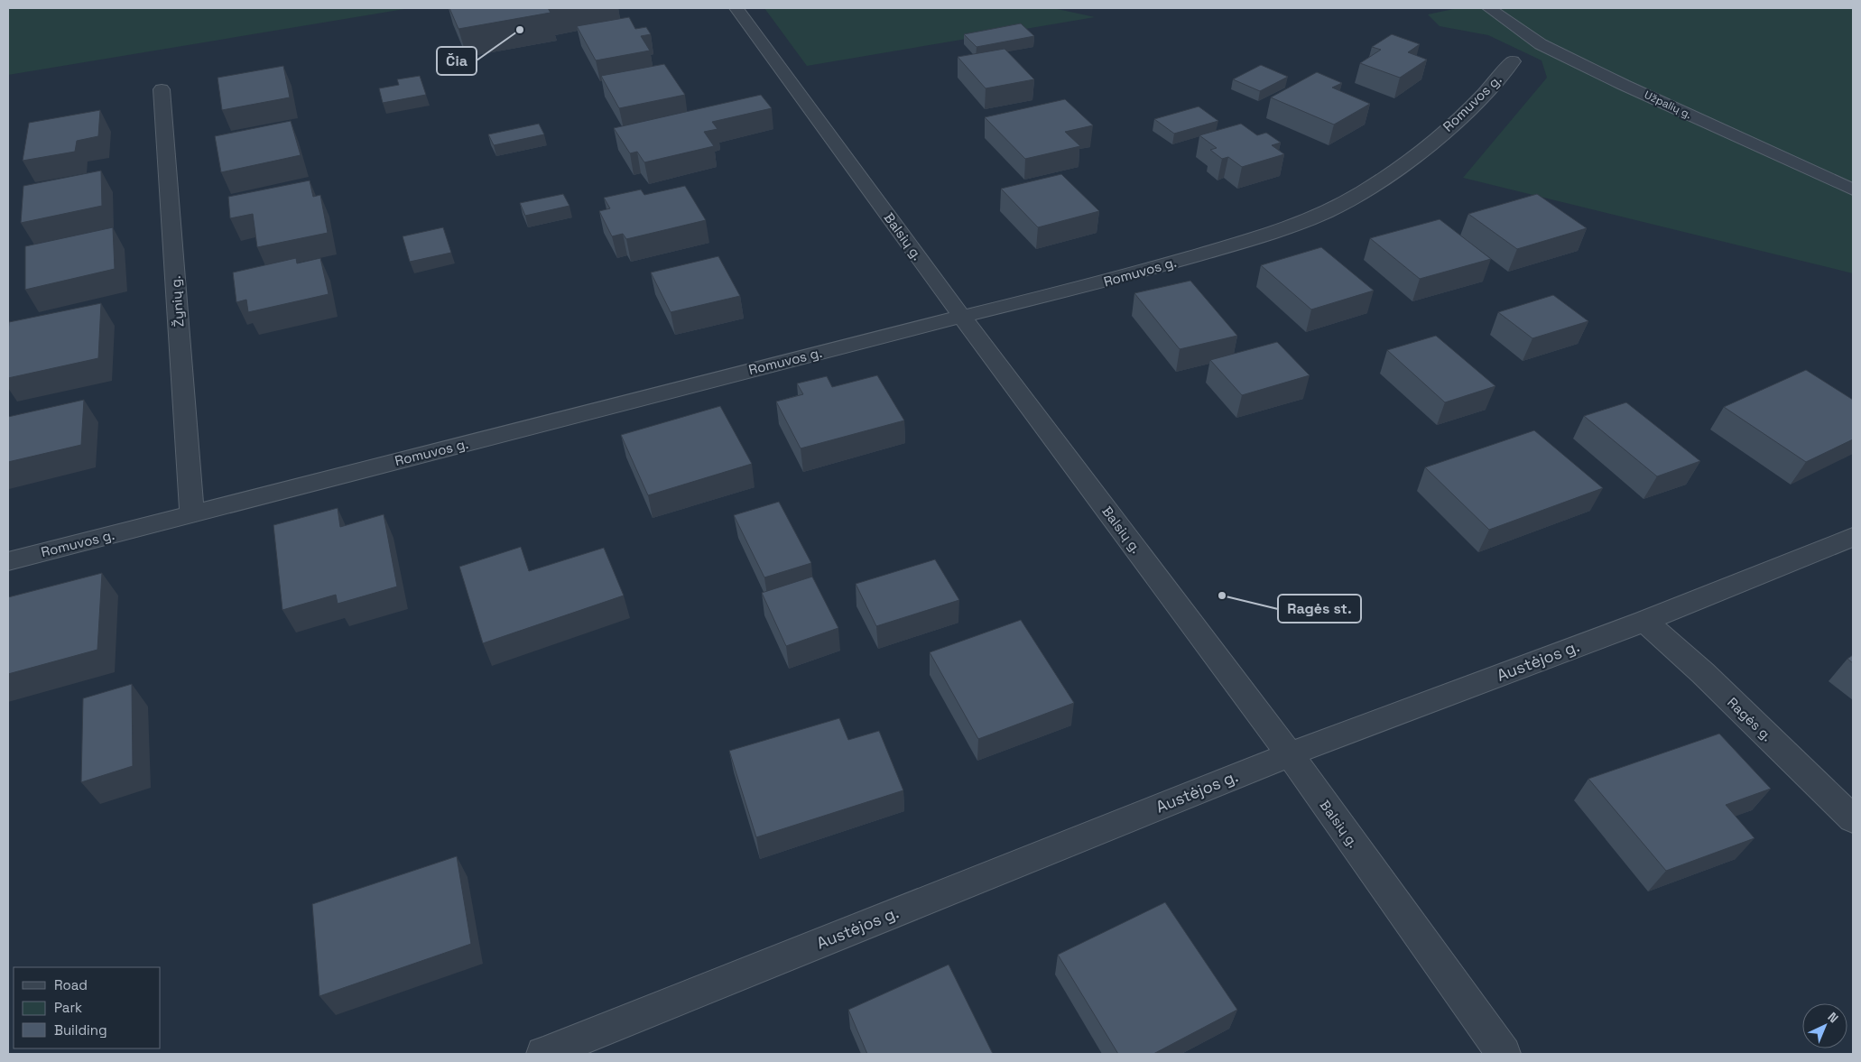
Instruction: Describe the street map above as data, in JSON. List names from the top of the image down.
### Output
{
  "streets": {
    "street": [
      "Romuvos g.",
      "Užpalių g.",
      "Balsių g.",
      "Žynių g.",
      "Austėjos g.",
      "Ragės g."
    ]
  },
  "crossings": [
    ["Romuvos g.", "Balsių g."],
    ["Romuvos g.", "Žynių g."],
    ["Balsių g.", "Austėjos g."],
    ["Austėjos g.", "Ragės g."]
  ],
  "places": ["Čia", "Ragės st."],
  "legend": ["Road", "Park", "Building"],
  "north": "top right"
}
